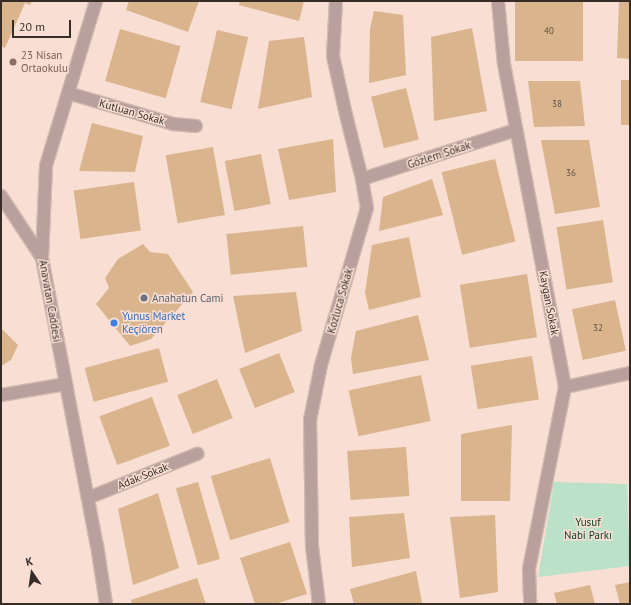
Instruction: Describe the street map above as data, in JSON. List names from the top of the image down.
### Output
{
  "streets": {
    "street": [
      "Kutluan Sokak",
      "Gözlem Sokak",
      "Anavatan Caddesi",
      "Kozluca Sokak",
      "Kaygan Sokak",
      "Adak Sokak"
    ]
  },
  "crossings": [
    ["Kutluan Sokak", "Anavatan Caddesi"],
    ["Gözlem Sokak", "Kozluca Sokak"],
    ["Gözlem Sokak", "Kaygan Sokak"],
    ["Anavatan Caddesi", "Adak Sokak"]
  ],
  "parks": ["Yusuf Nabi Parkı"],
  "places": ["23 Nisan Ortaokulu", "Anahatun Cami", "Yunus Market Keçiören"],
  "house_numbers": [
    "40",
    "38",
    "36",
    "32"
  ],
  "scale_bar": "20 m",
  "north": "top"
}
